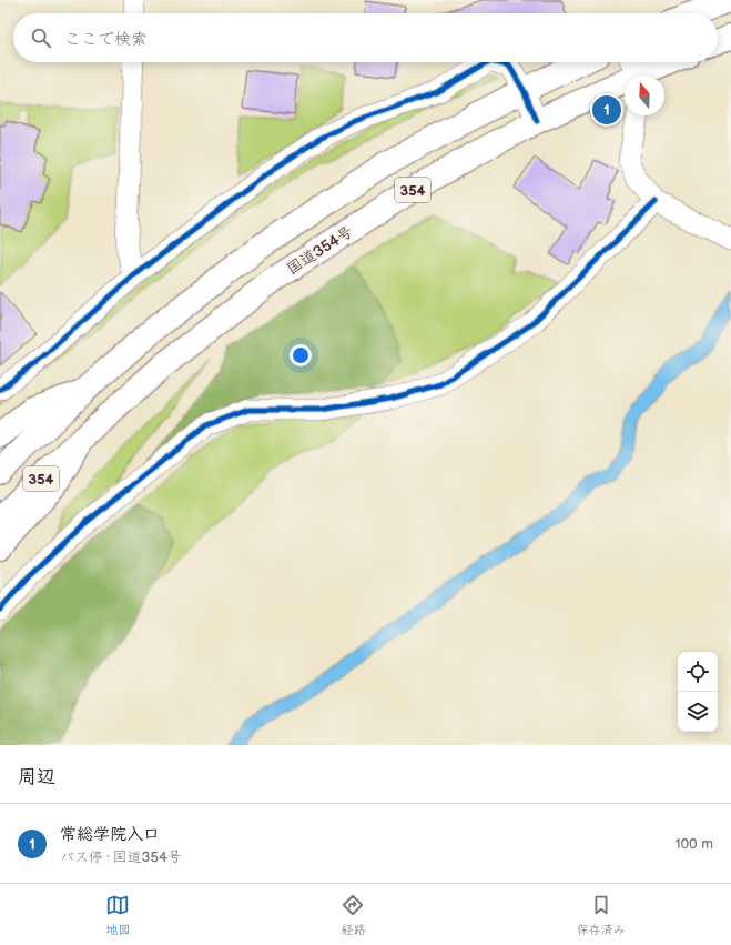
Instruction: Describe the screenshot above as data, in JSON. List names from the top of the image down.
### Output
{
  "streets": {
    "highway": ["354", "国道354号"]
  },
  "north": "top",
  "page": {
    "search": "ここで検索",
    "pins": "1",
    "heading": "周辺",
    "list": [
      {
        "mark": "1",
        "name": "常総学院入口",
        "note": "バス停 · 国道354号",
        "value": "100 m"
      }
    ],
    "nav": ["地図", "経路", "保存済み"]
  }
}
